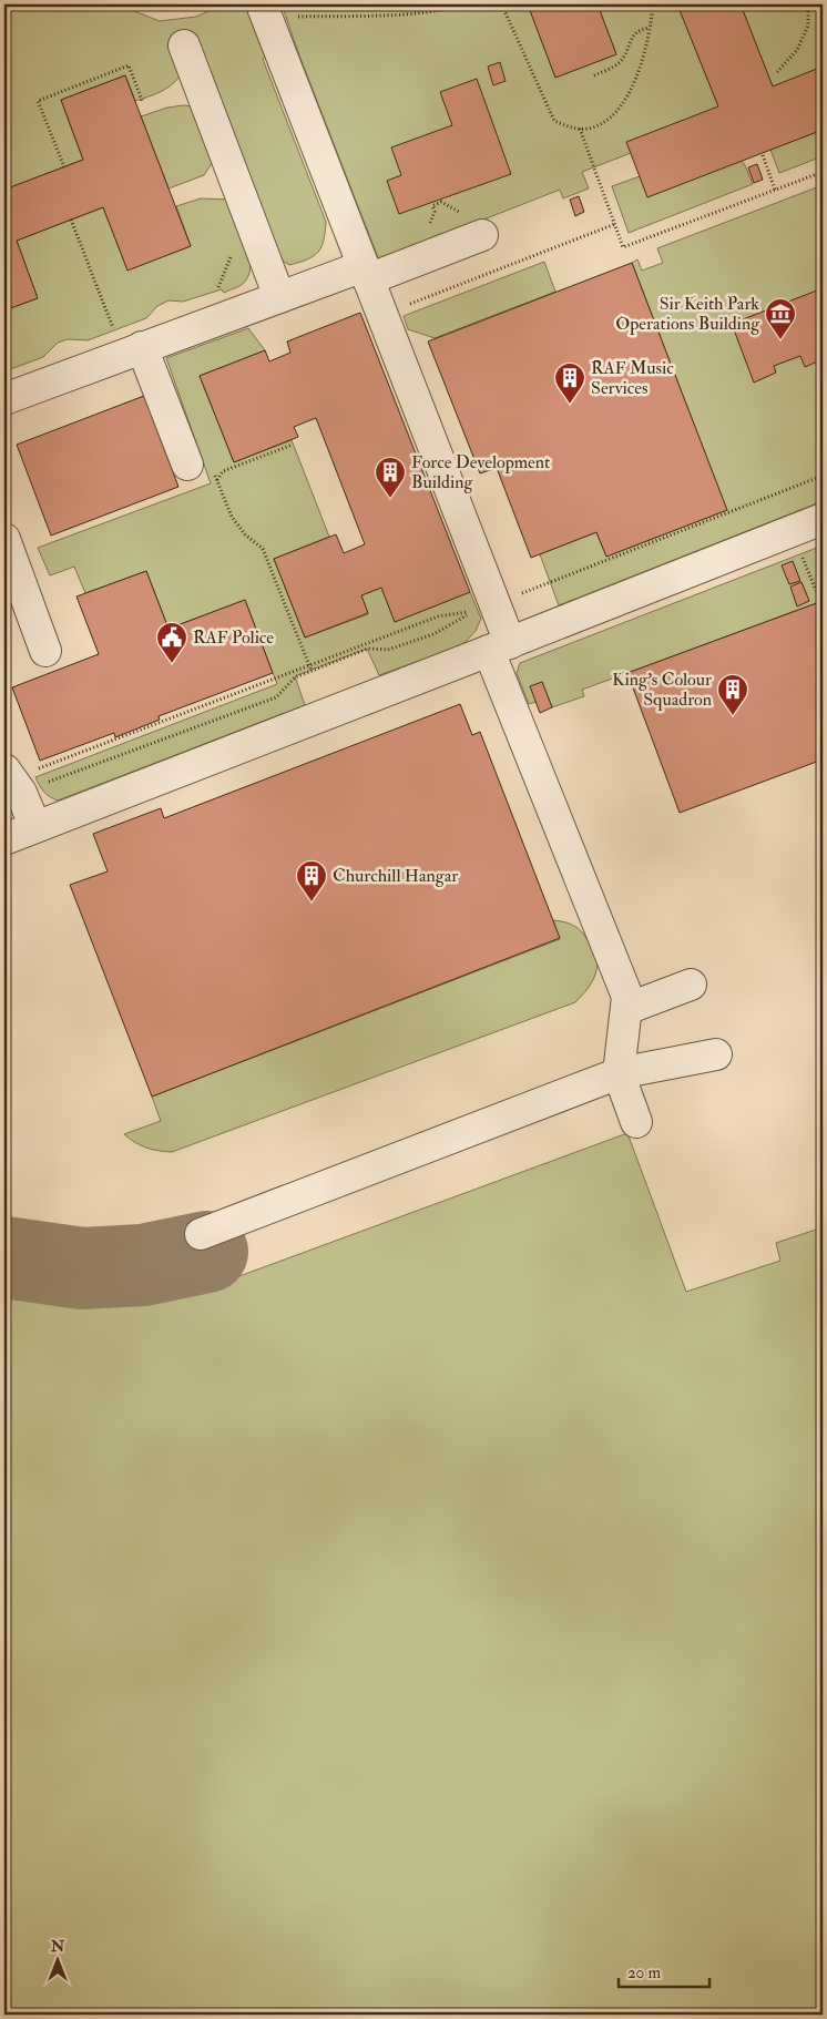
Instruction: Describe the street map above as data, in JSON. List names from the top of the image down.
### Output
{
  "places": {
    "museum": ["Sir Keith Park Operations Building"],
    "building": [
      "RAF Music Services",
      "Force Development Building",
      "King's Colour Squadron",
      "Churchill Hangar"
    ],
    "public building": ["RAF Police"]
  },
  "scale_bar": "20 m",
  "north": "top"
}
